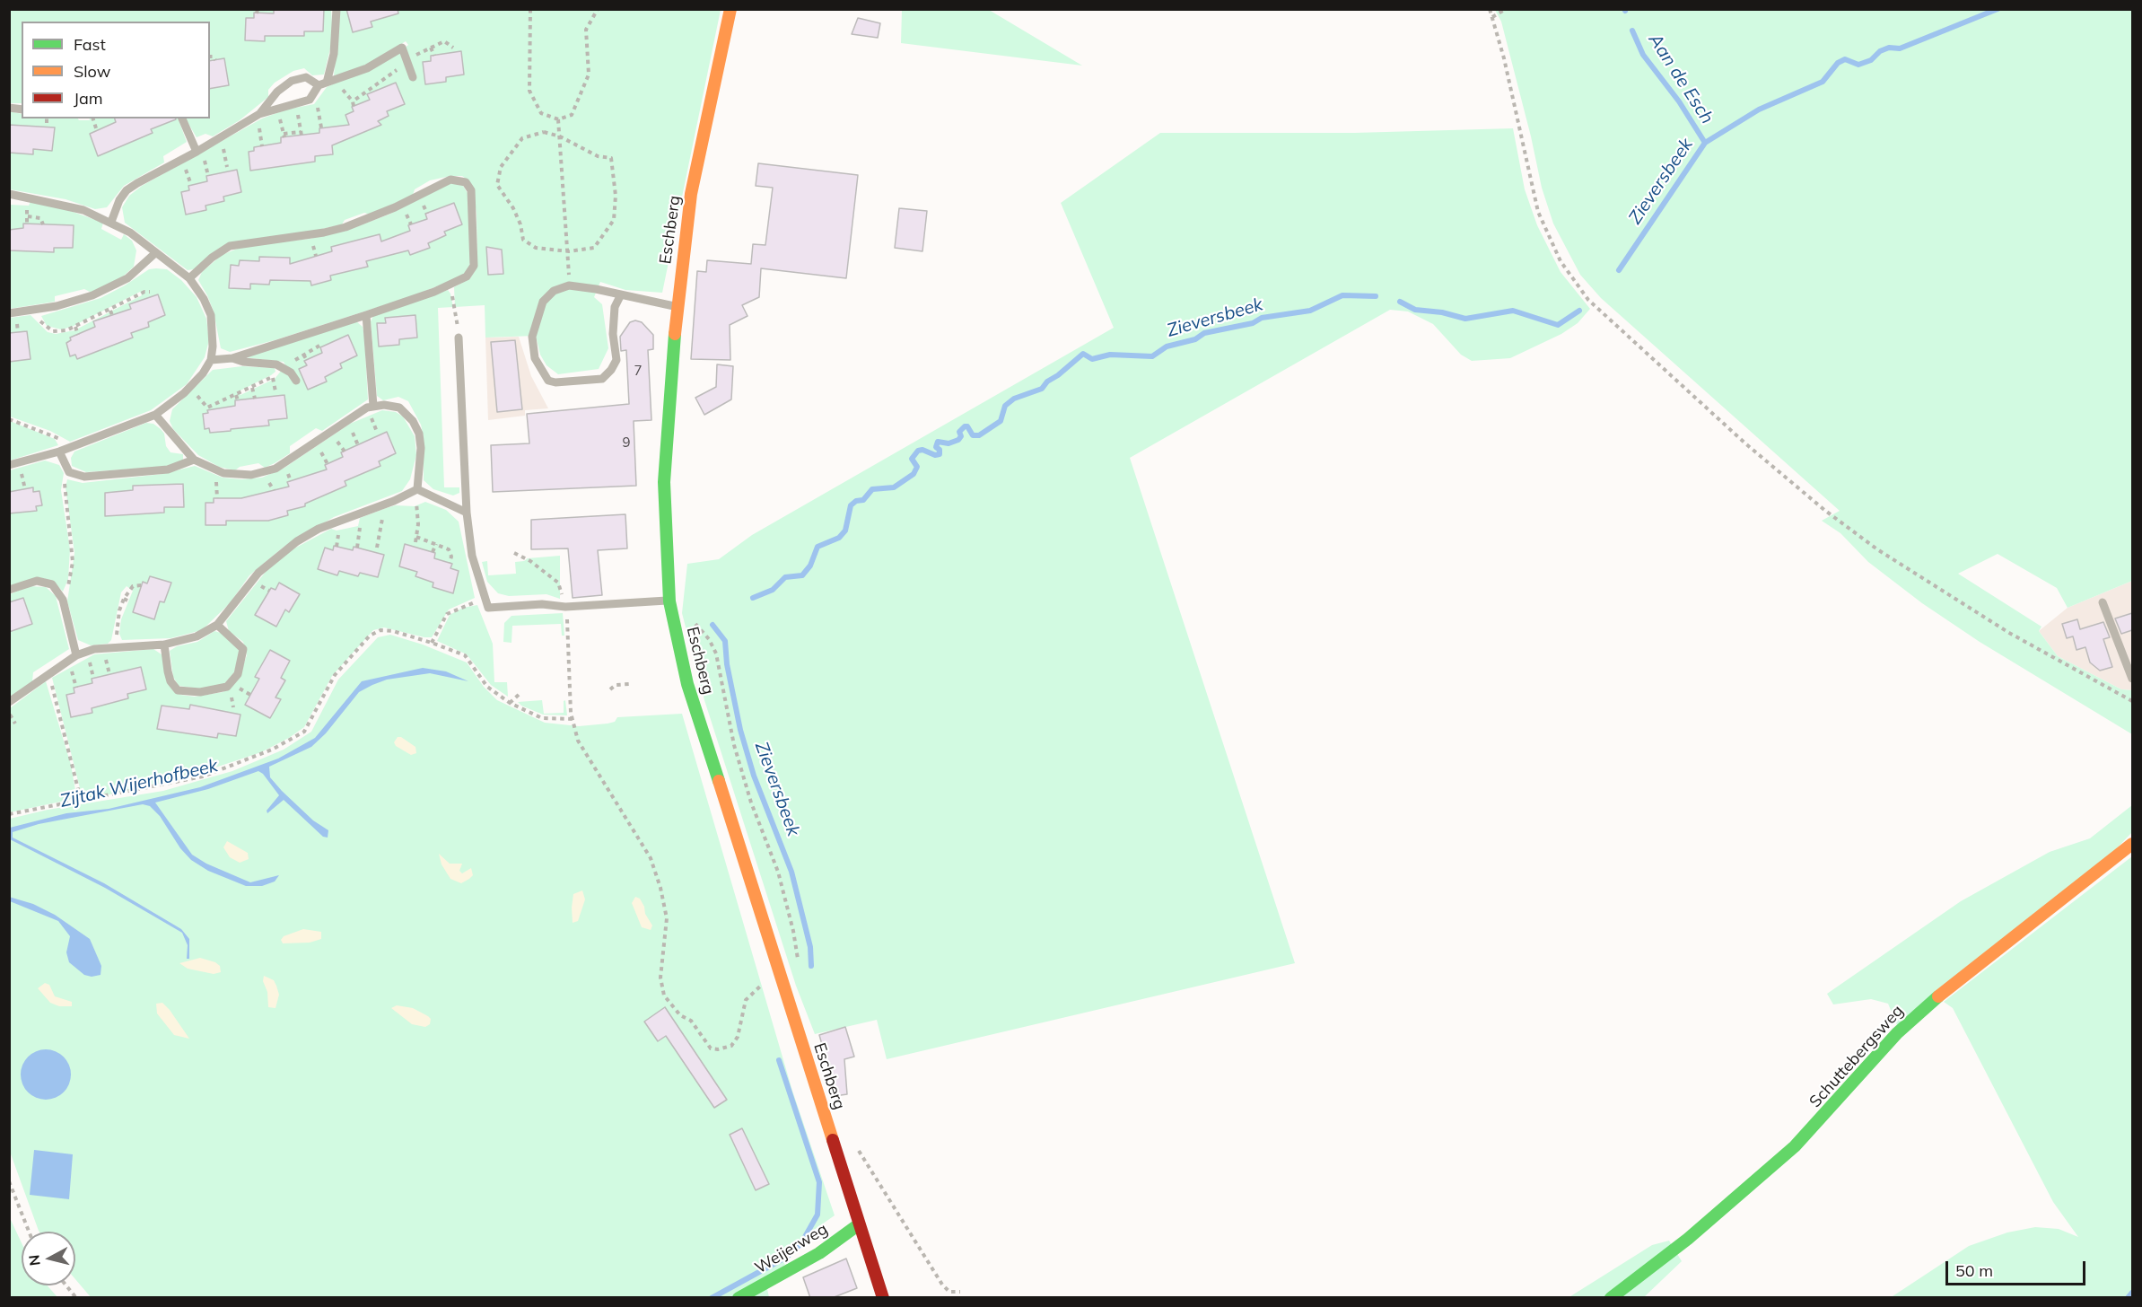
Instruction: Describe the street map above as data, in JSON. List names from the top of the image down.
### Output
{
  "streets": {
    "street": ["Eschberg", "Schuttebergsweg", "Weijerweg"]
  },
  "crossings": [
    ["Eschberg", "Weijerweg"]
  ],
  "water": ["Aan de Esch", "Zieversbeek", "Zijtak Wijerhofbeek"],
  "house_numbers": ["7", "9"],
  "legend": ["Fast", "Slow", "Jam"],
  "scale_bar": "50 m",
  "north": "left"
}
